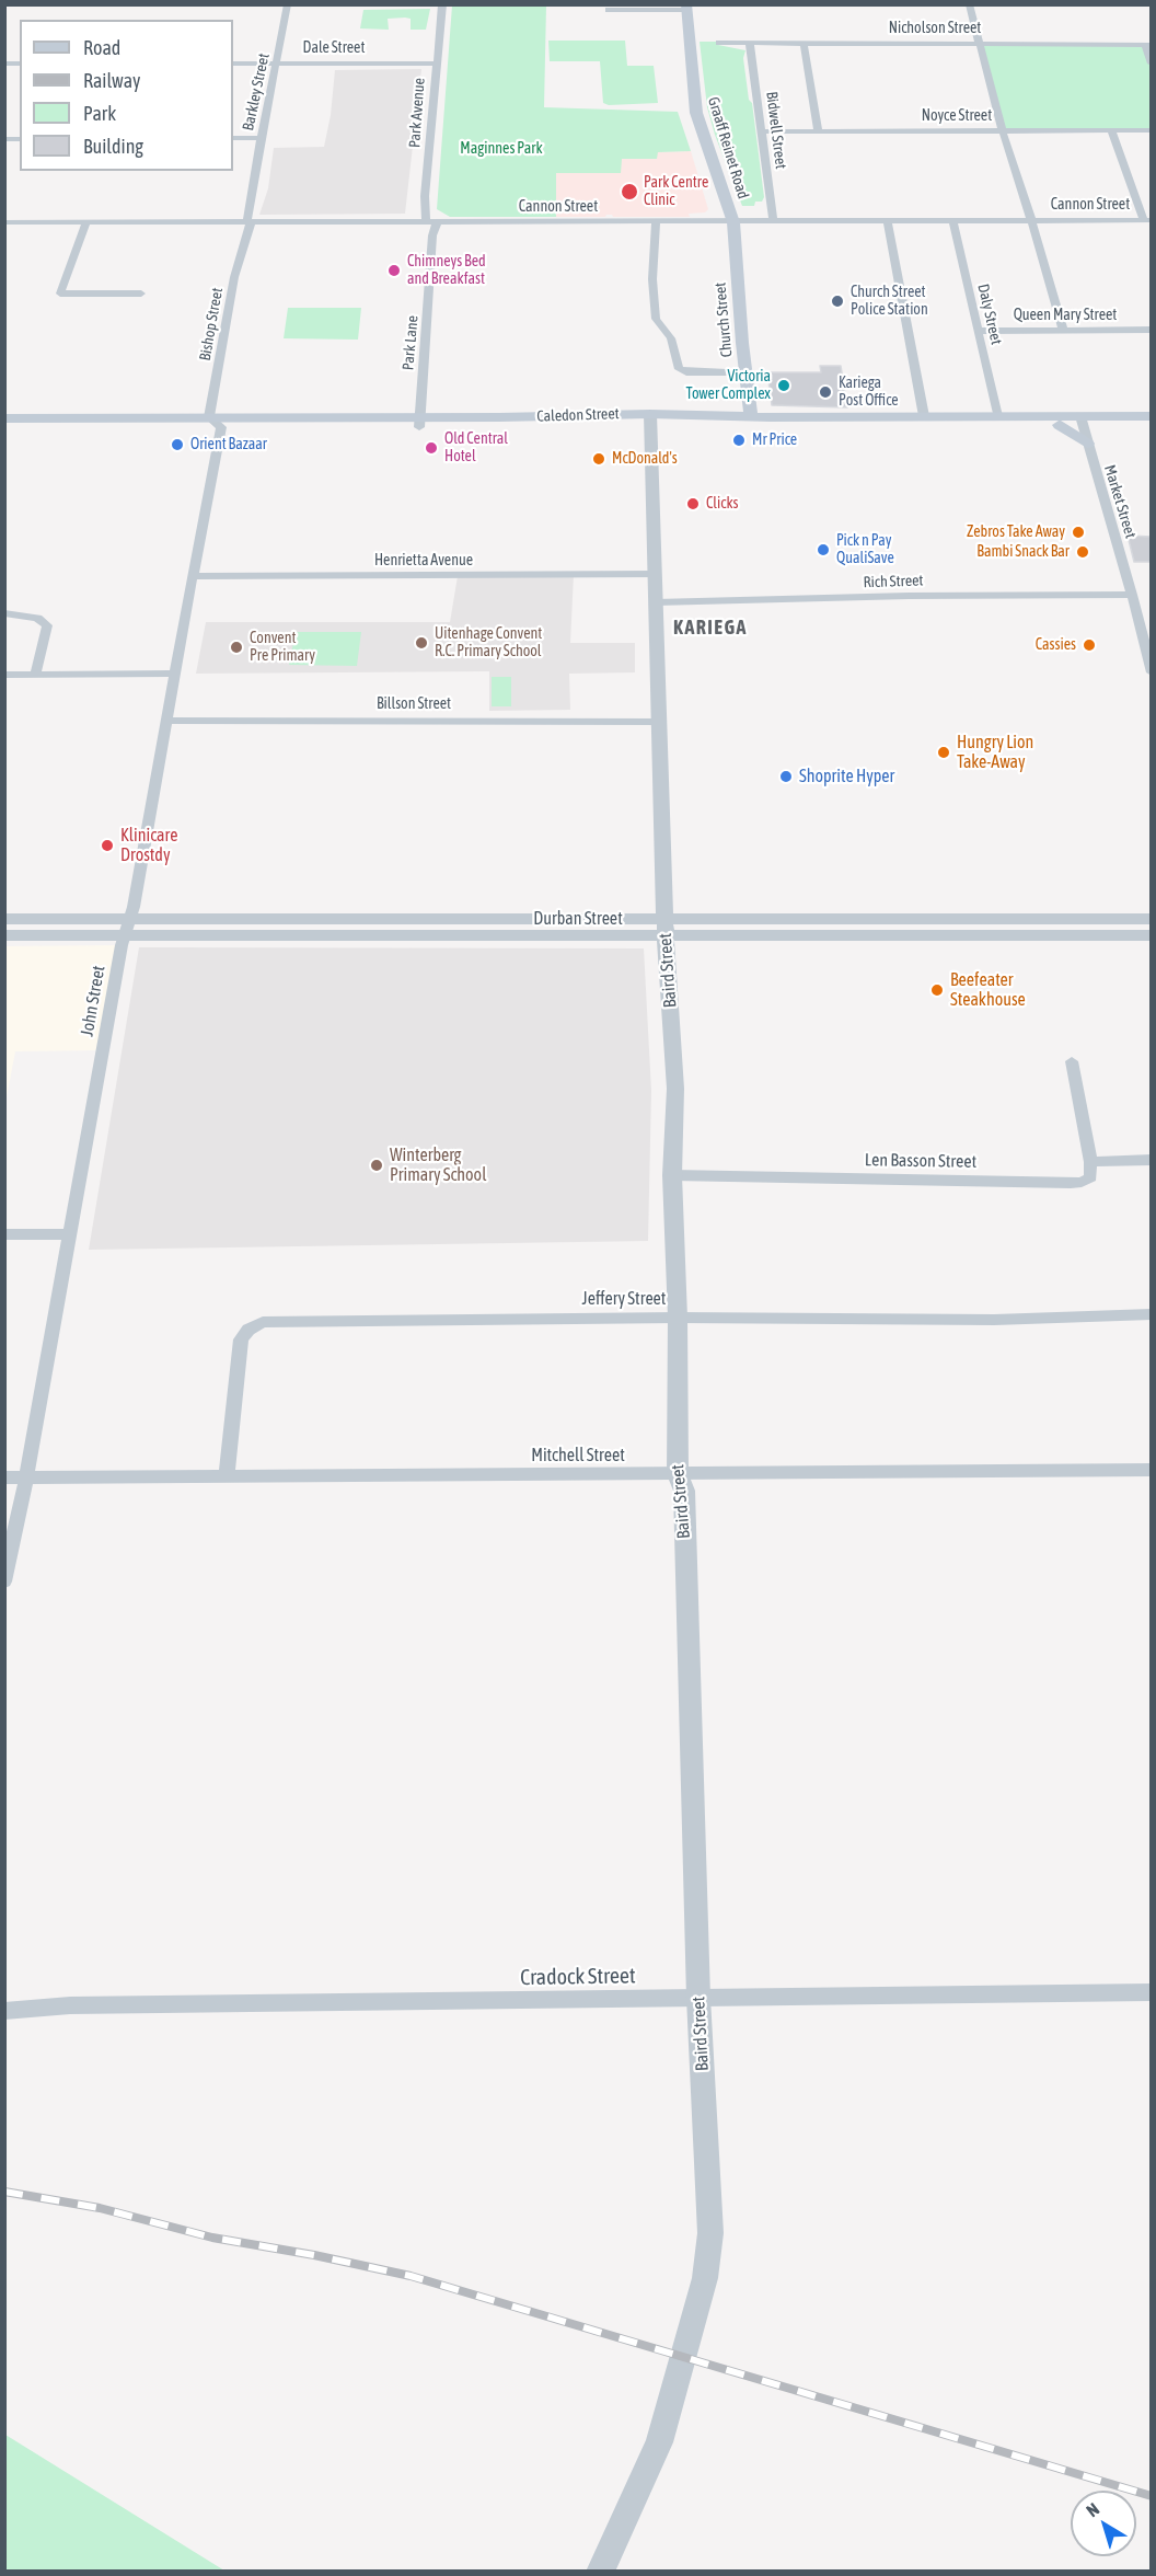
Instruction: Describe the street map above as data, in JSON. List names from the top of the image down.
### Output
{
  "streets": {
    "main road": ["Graaff Reinet Road", "Church Street", "Caledon Street"],
    "street": [
      "Nicholson Street",
      "Dale Street",
      "Barkley Street",
      "Park Avenue",
      "Noyce Street",
      "Bidwell Street",
      "Cannon Street",
      "Daly Street",
      "Queen Mary Street",
      "Bishop Street",
      "Park Lane",
      "Market Street",
      "Henrietta Avenue",
      "Rich Street",
      "Billson Street",
      "Durban Street",
      "Baird Street",
      "John Street",
      "Len Basson Street",
      "Jeffery Street",
      "Mitchell Street",
      "Cradock Street"
    ]
  },
  "crossings": [
    ["Nicholson Street", "Bidwell Street"],
    ["Dale Street", "Barkley Street"],
    ["Dale Street", "Park Avenue"],
    ["Barkley Street", "Cannon Street"],
    ["Barkley Street", "Bishop Street"],
    ["Park Avenue", "Cannon Street"],
    ["Park Avenue", "Park Lane"],
    ["Noyce Street", "Bidwell Street"],
    ["Bidwell Street", "Cannon Street"],
    ["Graaff Reinet Road", "Cannon Street"],
    ["Graaff Reinet Road", "Church Street"],
    ["Cannon Street", "Daly Street"],
    ["Cannon Street", "Church Street"],
    ["Cannon Street", "Bishop Street"],
    ["Cannon Street", "Park Lane"],
    ["Daly Street", "Queen Mary Street"],
    ["Daly Street", "Caledon Street"],
    ["Church Street", "Caledon Street"],
    ["Bishop Street", "Caledon Street"],
    ["Bishop Street", "John Street"],
    ["Park Lane", "Caledon Street"],
    ["Caledon Street", "Market Street"],
    ["Caledon Street", "Baird Street"],
    ["Caledon Street", "John Street"],
    ["Market Street", "Rich Street"],
    ["Henrietta Avenue", "Baird Street"],
    ["Henrietta Avenue", "John Street"],
    ["Rich Street", "Baird Street"],
    ["Billson Street", "Baird Street"],
    ["Billson Street", "John Street"],
    ["Durban Street", "Baird Street"],
    ["Durban Street", "John Street"],
    ["Baird Street", "Len Basson Street"],
    ["Baird Street", "Jeffery Street"],
    ["Baird Street", "Mitchell Street"],
    ["Baird Street", "Cradock Street"],
    ["John Street", "Mitchell Street"],
    ["Jeffery Street", "Mitchell Street"]
  ],
  "districts": ["KARIEGA"],
  "parks": ["Maginnes Park"],
  "places": [
    "Park Centre Clinic",
    "Chimneys Bed and Breakfast",
    "Church Street Police Station",
    "Victoria Tower Complex",
    "Kariega Post Office",
    "Mr Price",
    "Orient Bazaar",
    "Old Central Hotel",
    "McDonald's",
    "Clicks",
    "Zebros Take Away",
    "Pick n Pay QualiSave",
    "Bambi Snack Bar",
    "Uitenhage Convent R.C. Primary School",
    "Cassies",
    "Convent Pre Primary",
    "Hungry Lion Take-Away",
    "Shoprite Hyper",
    "Klinicare Drostdy",
    "Beefeater Steakhouse",
    "Winterberg Primary School"
  ],
  "legend": [
    "Road",
    "Railway",
    "Park",
    "Building"
  ],
  "north": "top left"
}
